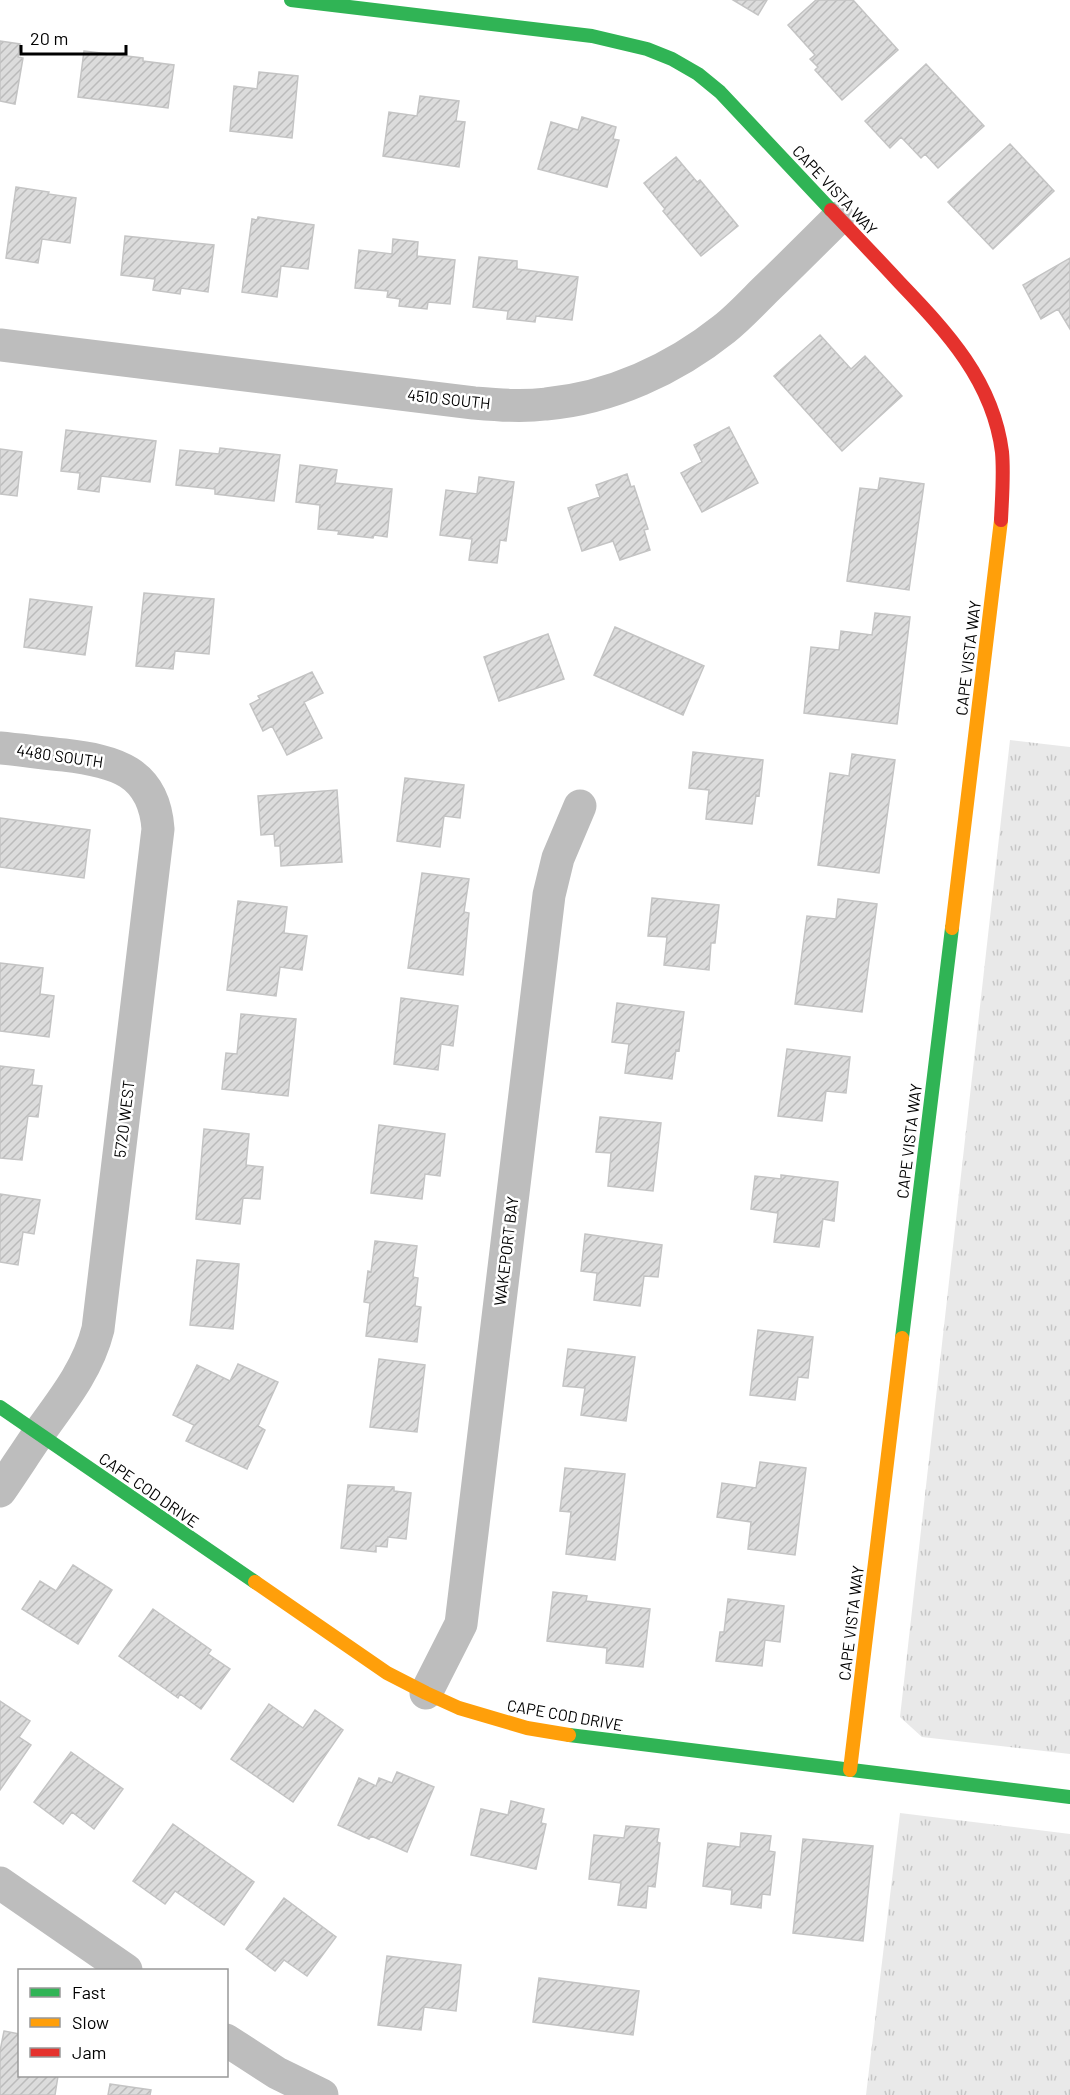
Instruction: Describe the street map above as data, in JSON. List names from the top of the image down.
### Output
{
  "streets": {
    "street": [
      "CAPE VISTA WAY",
      "4510 SOUTH",
      "4480 SOUTH",
      "5720 WEST",
      "WAKEPORT BAY",
      "CAPE COD DRIVE"
    ]
  },
  "crossings": [
    ["CAPE VISTA WAY", "4510 SOUTH"],
    ["CAPE VISTA WAY", "CAPE COD DRIVE"],
    ["4480 SOUTH", "5720 WEST"],
    ["5720 WEST", "CAPE COD DRIVE"],
    ["WAKEPORT BAY", "CAPE COD DRIVE"]
  ],
  "legend": ["Fast", "Slow", "Jam"],
  "scale_bar": "20 m"
}
